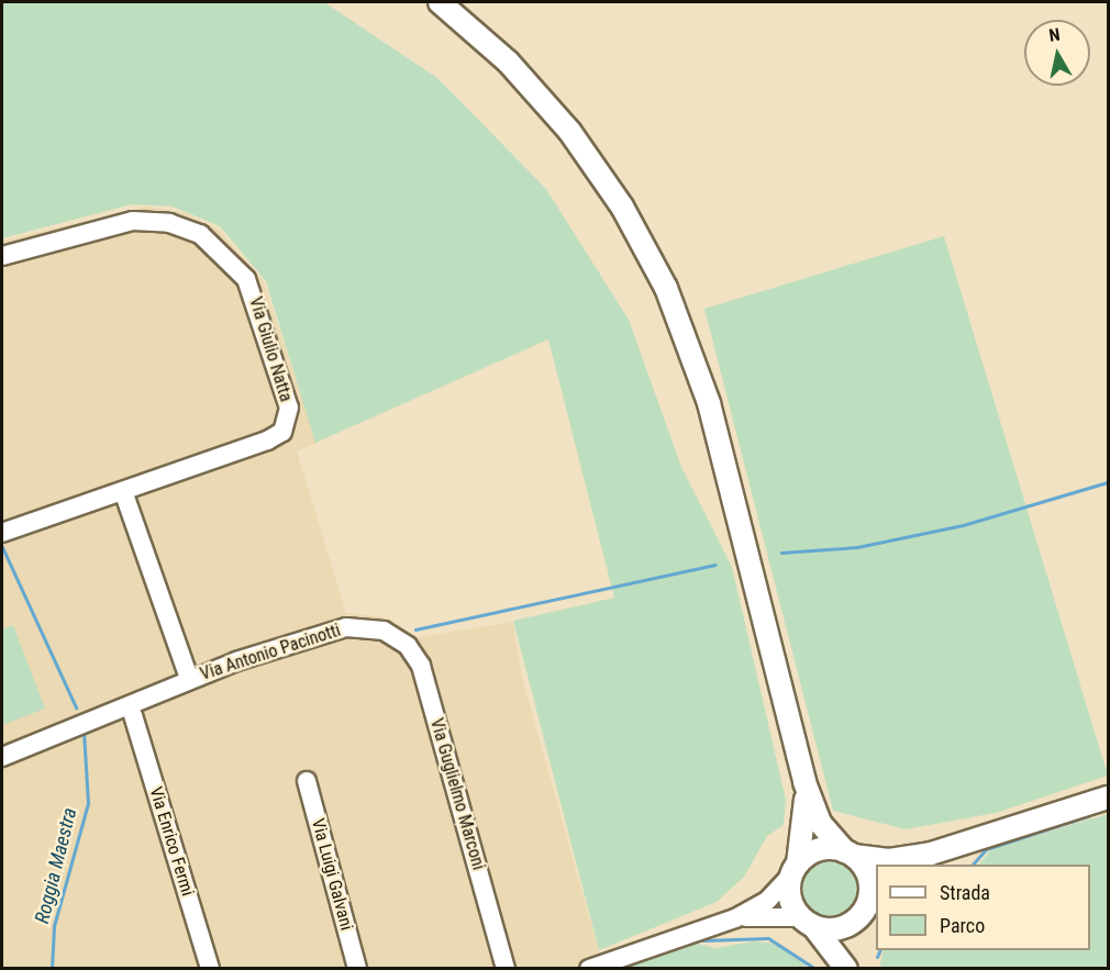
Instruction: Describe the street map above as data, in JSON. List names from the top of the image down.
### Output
{
  "streets": {
    "street": [
      "Via Giulio Natta",
      "Via Antonio Pacinotti",
      "Via Guglielmo Marconi",
      "Via Enrico Fermi",
      "Via Luigi Galvani"
    ]
  },
  "crossings": [
    ["Via Giulio Natta", "Via Antonio Pacinotti"],
    ["Via Antonio Pacinotti", "Via Guglielmo Marconi"]
  ],
  "water": ["Roggia Maestra"],
  "legend": ["Strada", "Parco"],
  "north": "top"
}
